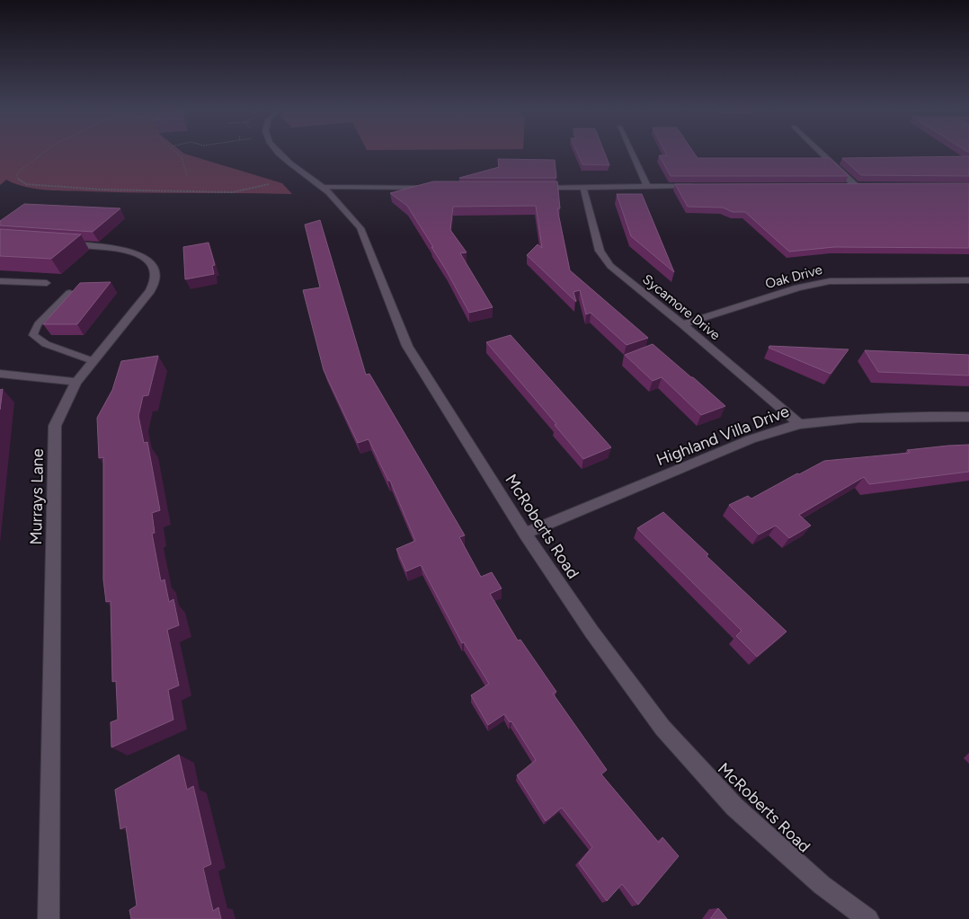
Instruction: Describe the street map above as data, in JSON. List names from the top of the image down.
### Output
{
  "streets": {
    "street": [
      "Oak Drive",
      "Sycamore Drive",
      "Highland Villa Drive",
      "Murrays Lane",
      "McRoberts Road"
    ]
  },
  "crossings": [
    ["Oak Drive", "Sycamore Drive"],
    ["Sycamore Drive", "Highland Villa Drive"],
    ["Highland Villa Drive", "McRoberts Road"]
  ]
}
